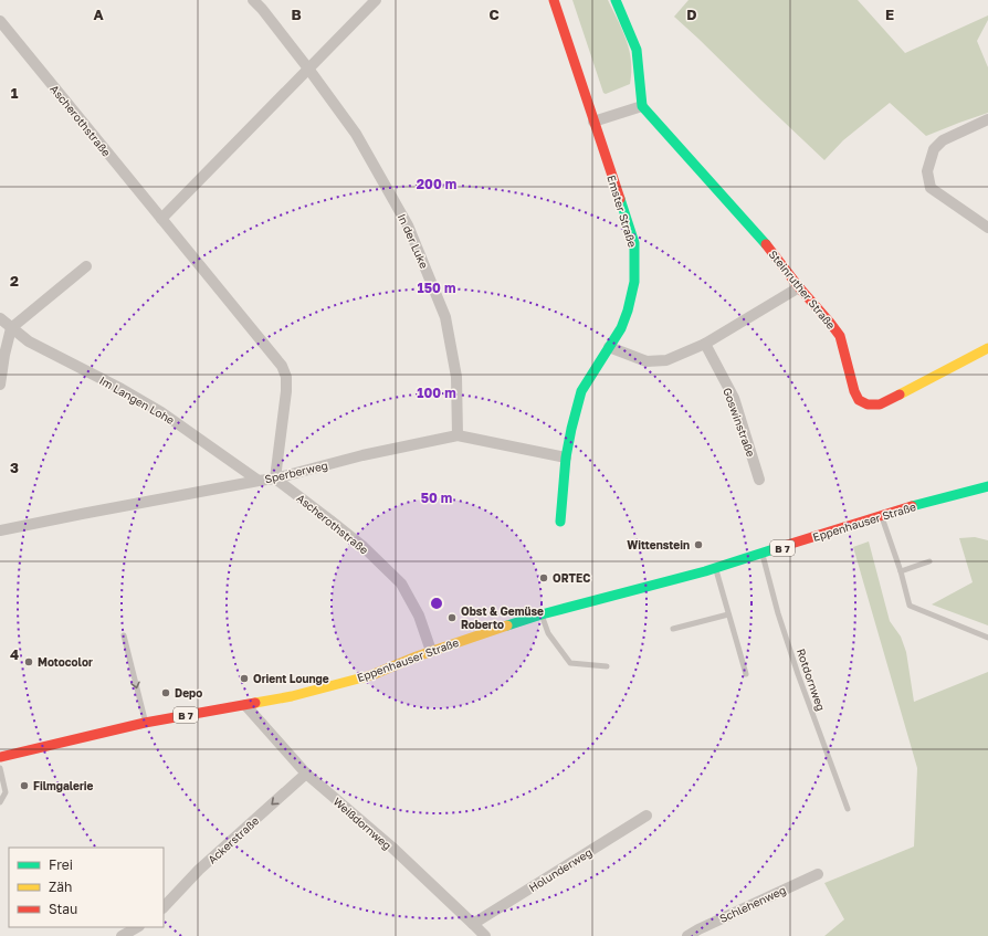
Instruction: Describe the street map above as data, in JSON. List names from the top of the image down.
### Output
{
  "streets": {
    "street": [
      "Ascherothstraße",
      "Emster Straße",
      "In der Luke",
      "Steinruther Straße",
      "Im Langen Lohe",
      "Goswinstraße",
      "Sperberweg",
      "Eppenhauser Straße",
      "B 7",
      "Weißdornweg",
      "Ackerstraße",
      "Holunderweg",
      "Schlehenweg"
    ],
    "lane": ["Rotdornweg"]
  },
  "crossings": [
    ["Ascherothstraße", "Sperberweg"],
    ["Ascherothstraße", "Eppenhauser Straße"],
    ["Emster Straße", "Sperberweg"],
    ["In der Luke", "Sperberweg"],
    ["Im Langen Lohe", "Sperberweg"],
    ["Eppenhauser Straße", "Rotdornweg"],
    ["Eppenhauser Straße", "Weißdornweg"],
    ["Weißdornweg", "Ackerstraße"],
    ["Weißdornweg", "Holunderweg"]
  ],
  "one_way": ["Ackerstraße"],
  "places": [
    "Wittenstein",
    "ORTEC",
    "Obst & Gemüse Roberto",
    "Motocolor",
    "Orient Lounge",
    "Depo",
    "Filmgalerie"
  ],
  "legend": ["Frei", "Zäh", "Stau"],
  "grid": {
    "columns": [
      "A",
      "B",
      "C",
      "D",
      "E"
    ],
    "rows": [
      "1",
      "2",
      "3",
      "4"
    ]
  },
  "rings": [
    "200 m",
    "150 m",
    "100 m",
    "50 m"
  ]
}
